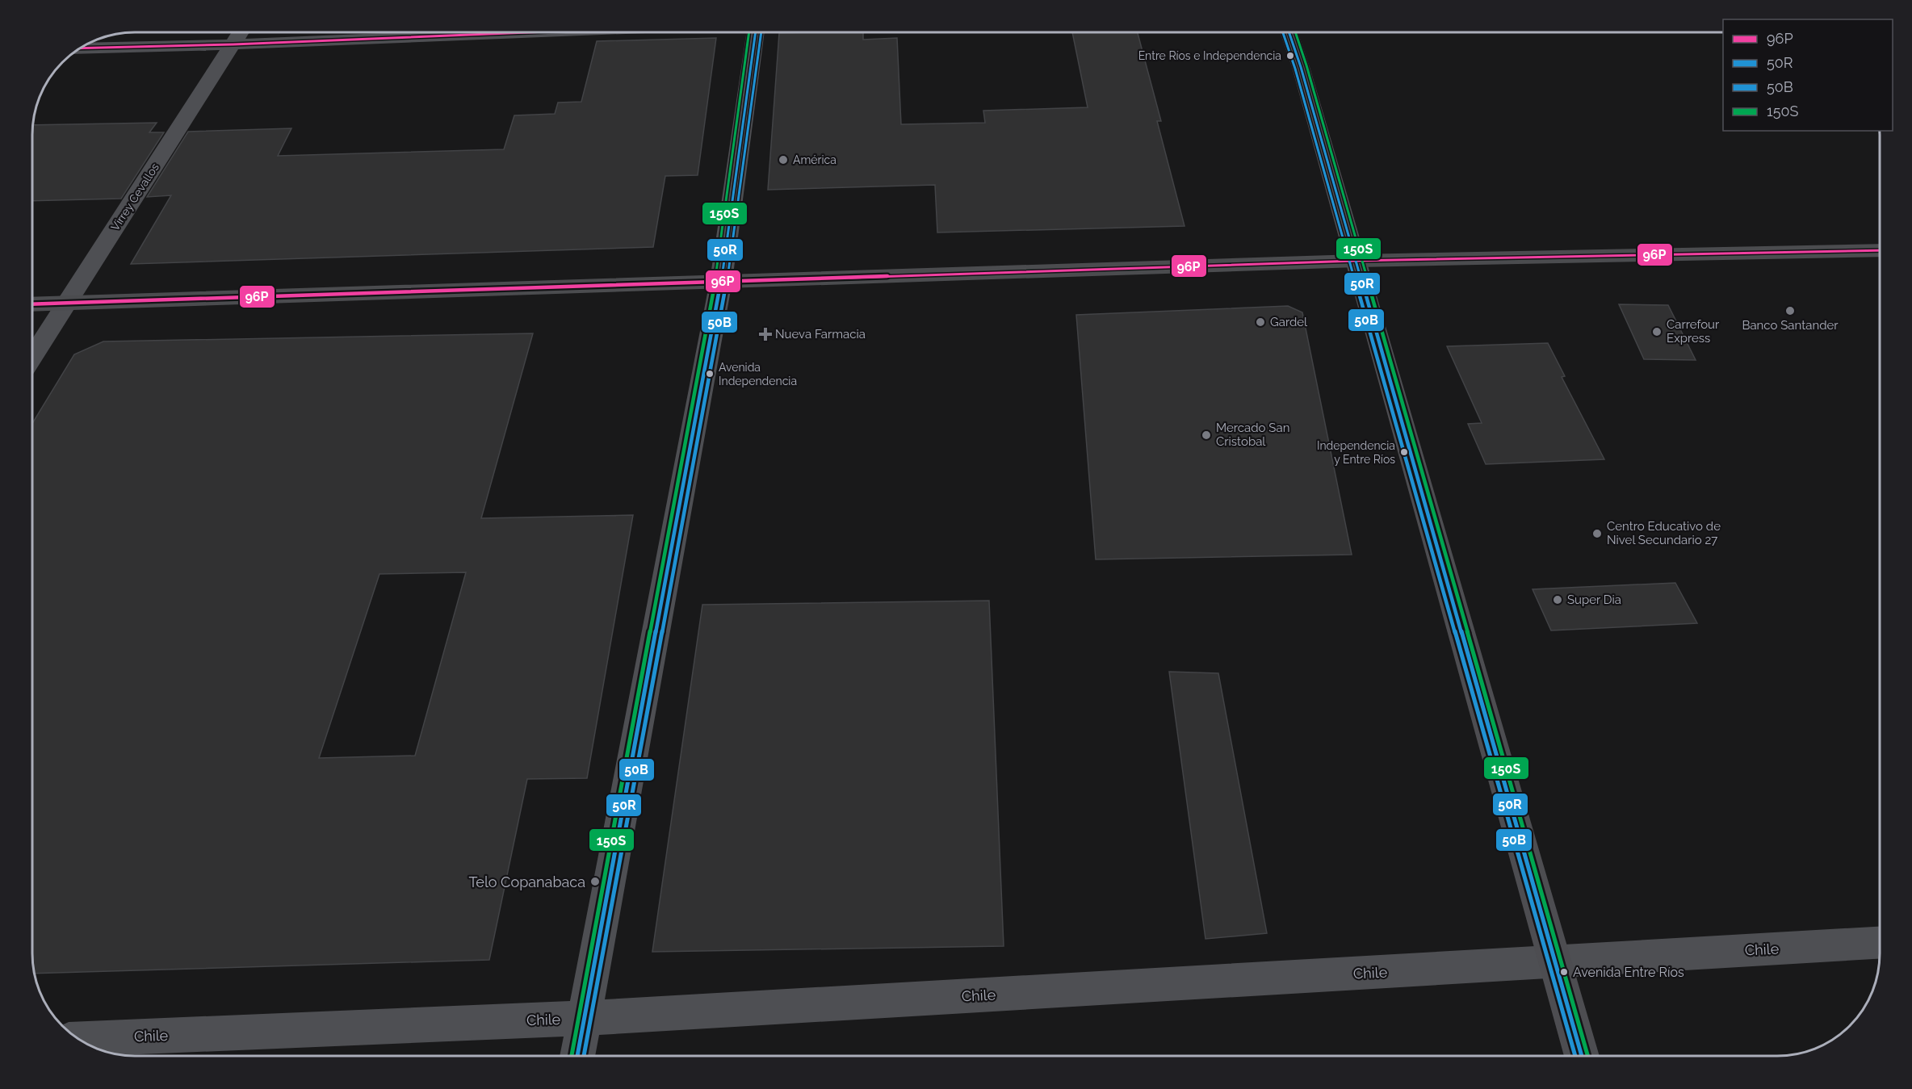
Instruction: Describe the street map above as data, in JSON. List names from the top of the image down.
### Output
{
  "streets": {
    "street": ["Virrey Cevallos", "Chile"]
  },
  "places": {
    "other": [
      "Entre Ríos e Independencia",
      "América",
      "Banco Santander",
      "Gardel",
      "Carrefour Express",
      "Avenida Independencia",
      "Mercado San Cristobal",
      "Independencia y Entre Ríos",
      "Centro Educativo de Nivel Secundario 27",
      "Super Dia",
      "Telo Copanabaca",
      "Avenida Entre Ríos"
    ],
    "health": ["Nueva Farmacia"]
  },
  "lines": [
    "transit line 96P",
    "transit line 50R",
    "transit line 50B",
    "transit line 150S"
  ],
  "legend": [
    "96P",
    "50R",
    "50B",
    "150S"
  ]
}
